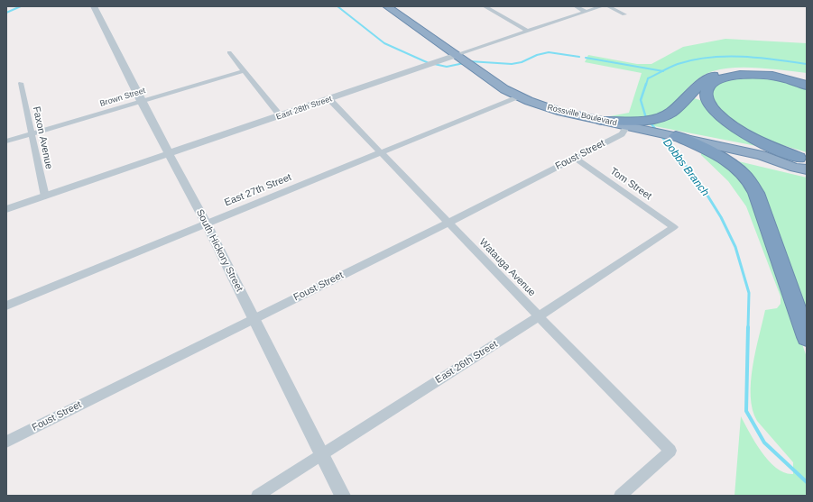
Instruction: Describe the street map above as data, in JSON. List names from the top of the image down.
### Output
{
  "streets": {
    "highway": ["Rossville Boulevard"],
    "street": [
      "Brown Street",
      "East 28th Street",
      "Faxon Avenue",
      "Foust Street",
      "Tom Street",
      "East 27th Street",
      "South Hickory Street",
      "Watauga Avenue",
      "East 26th Street"
    ]
  },
  "crossings": [
    ["Brown Street", "Faxon Avenue"],
    ["Brown Street", "South Hickory Street"],
    ["East 28th Street", "Rossville Boulevard"],
    ["East 28th Street", "Faxon Avenue"],
    ["East 28th Street", "South Hickory Street"],
    ["East 28th Street", "Watauga Avenue"],
    ["Rossville Boulevard", "Foust Street"],
    ["Rossville Boulevard", "East 27th Street"],
    ["Foust Street", "Tom Street"],
    ["Foust Street", "South Hickory Street"],
    ["Foust Street", "Watauga Avenue"],
    ["Tom Street", "East 26th Street"],
    ["East 27th Street", "South Hickory Street"],
    ["East 27th Street", "Watauga Avenue"],
    ["South Hickory Street", "East 26th Street"],
    ["Watauga Avenue", "East 26th Street"]
  ],
  "water": ["Dobbs Branch"]
}
